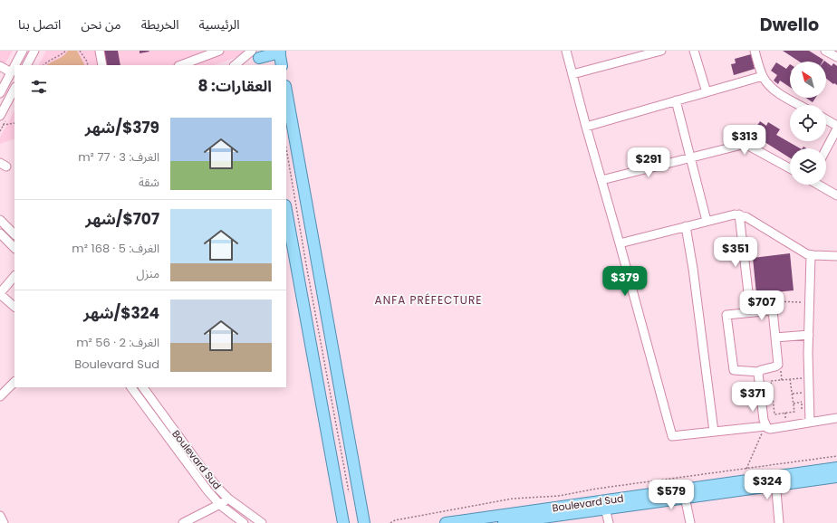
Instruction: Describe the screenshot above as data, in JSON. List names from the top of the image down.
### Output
{
  "streets": {
    "main road": ["Boulevard Sud"]
  },
  "districts": ["ANFA PRÉFECTURE"],
  "north": "top left",
  "page": {
    "header": "Dwello",
    "nav": [
      "الرئيسية",
      "الخريطة",
      "من نحن",
      "اتصل بنا"
    ],
    "heading": "العقارات: 8",
    "list": [
      {
        "name": "$379/شهر",
        "note": "الغرف: 3 · 77 m² · شقة"
      },
      {
        "name": "$707/شهر",
        "note": "الغرف: 5 · 168 m² · منزل"
      },
      {
        "name": "$324/شهر",
        "note": "الغرف: 2 · 56 m² · Boulevard Sud"
      }
    ],
    "price": [
      "$313",
      "$291",
      "$351",
      "$379",
      "$707",
      "$371",
      "$324",
      "$579"
    ]
  }
}
